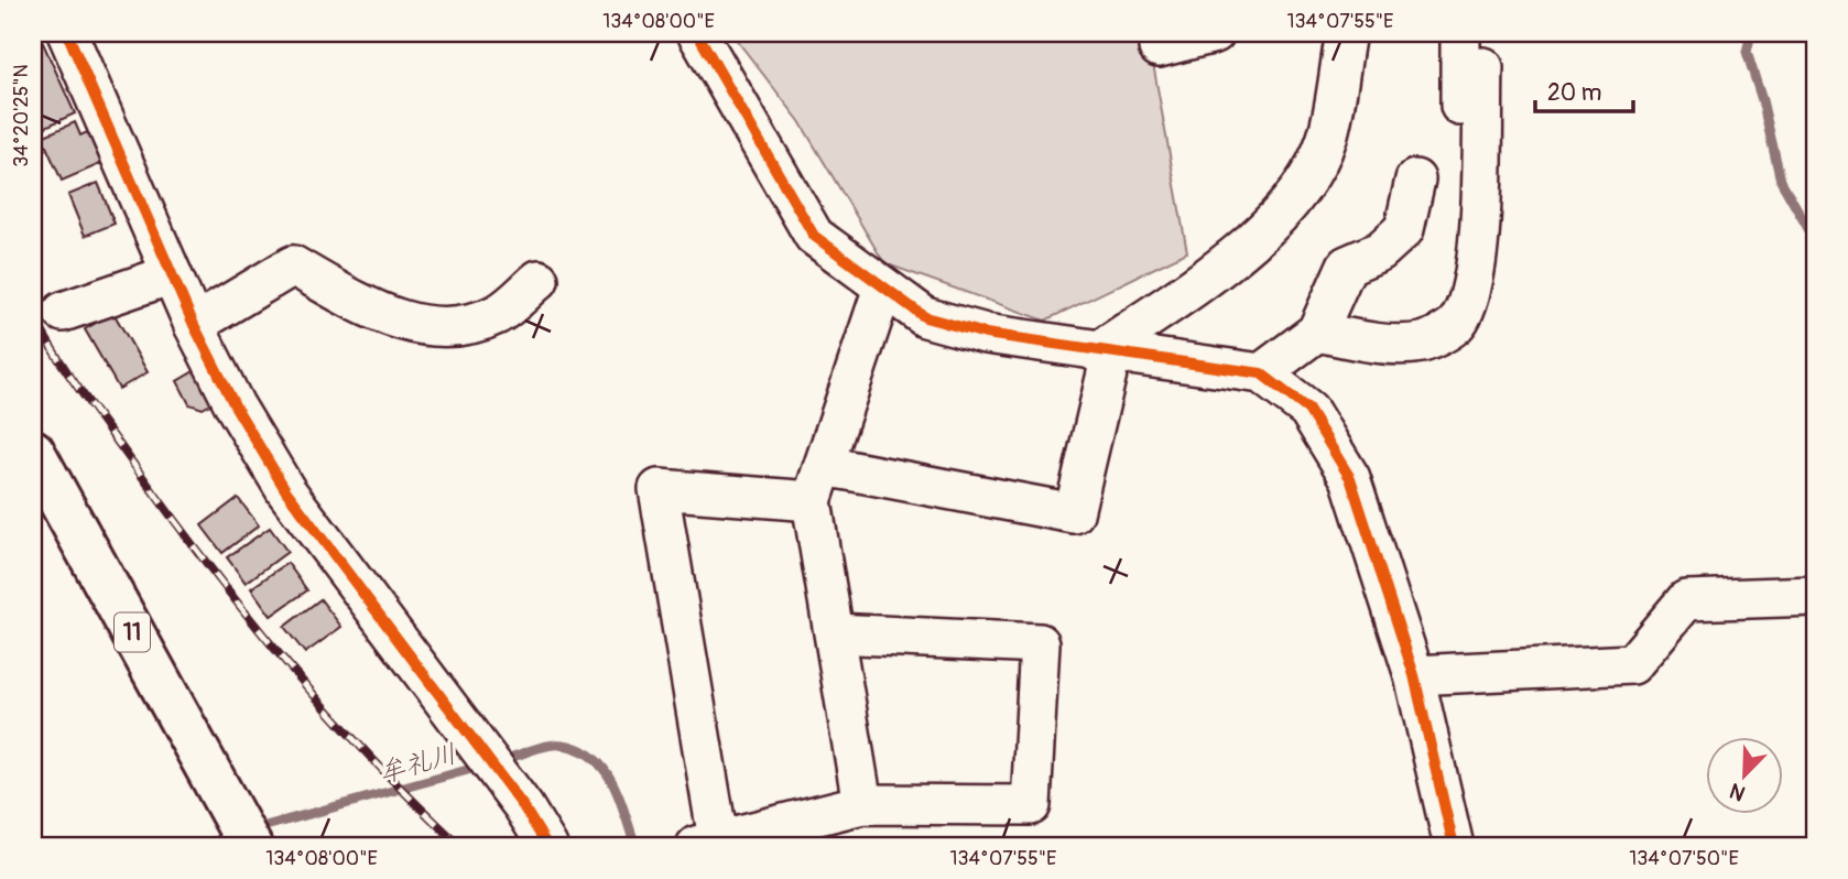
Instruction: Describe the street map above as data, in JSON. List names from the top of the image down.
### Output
{
  "streets": {
    "highway": ["11"]
  },
  "water": ["牟礼川"],
  "scale_bar": "20 m",
  "north": "bottom left",
  "coordinates": [
    "134°08'00\"E",
    "134°07'55\"E",
    "34°20'25\"N",
    "134°07'50\"E"
  ]
}
